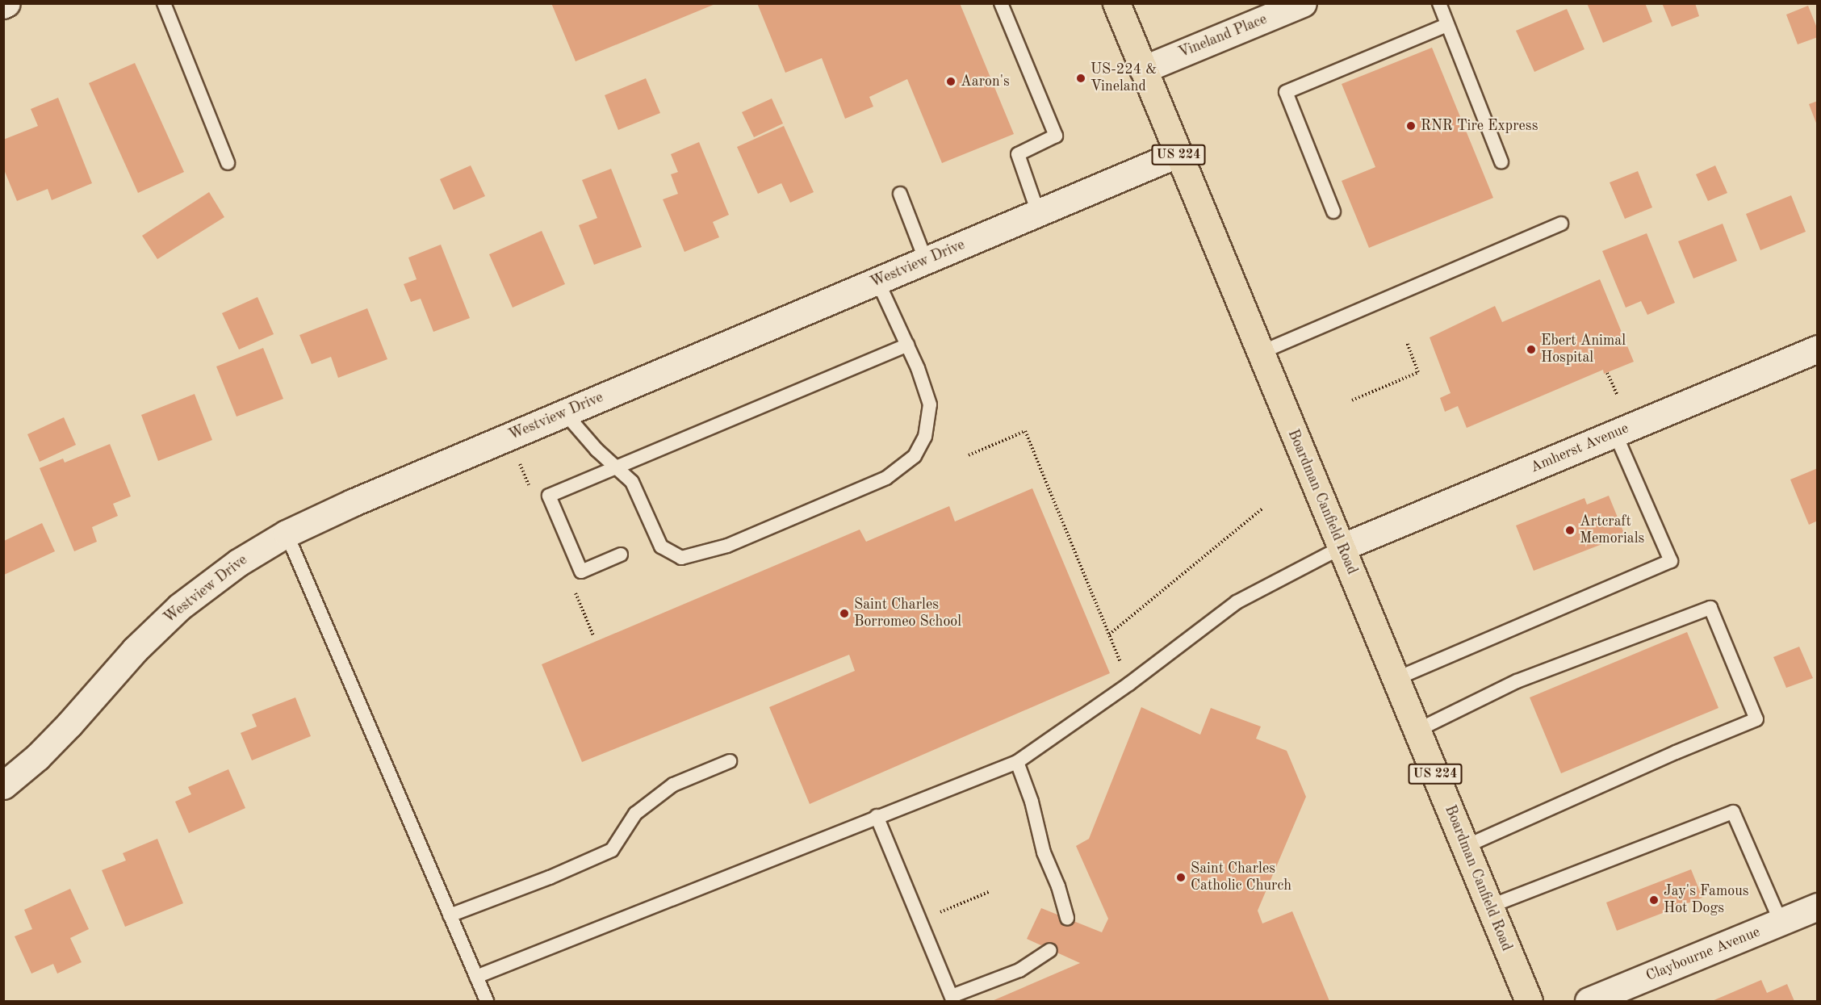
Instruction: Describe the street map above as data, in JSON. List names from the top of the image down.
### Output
{
  "streets": {
    "main road": ["US 224", "Boardman Canfield Road"],
    "street": [
      "Vineland Place",
      "Westview Drive",
      "Amherst Avenue",
      "Claybourne Avenue"
    ]
  },
  "crossings": [
    ["Vineland Place", "Boardman Canfield Road"],
    ["Westview Drive", "Boardman Canfield Road"],
    ["Amherst Avenue", "Boardman Canfield Road"]
  ],
  "places": [
    "US-224 & Vineland",
    "Aaron's",
    "RNR Tire Express",
    "Ebert Animal Hospital",
    "Artcraft Memorials",
    "Saint Charles Borromeo School",
    "Saint Charles Catholic Church",
    "Jay's Famous Hot Dogs"
  ]
}
